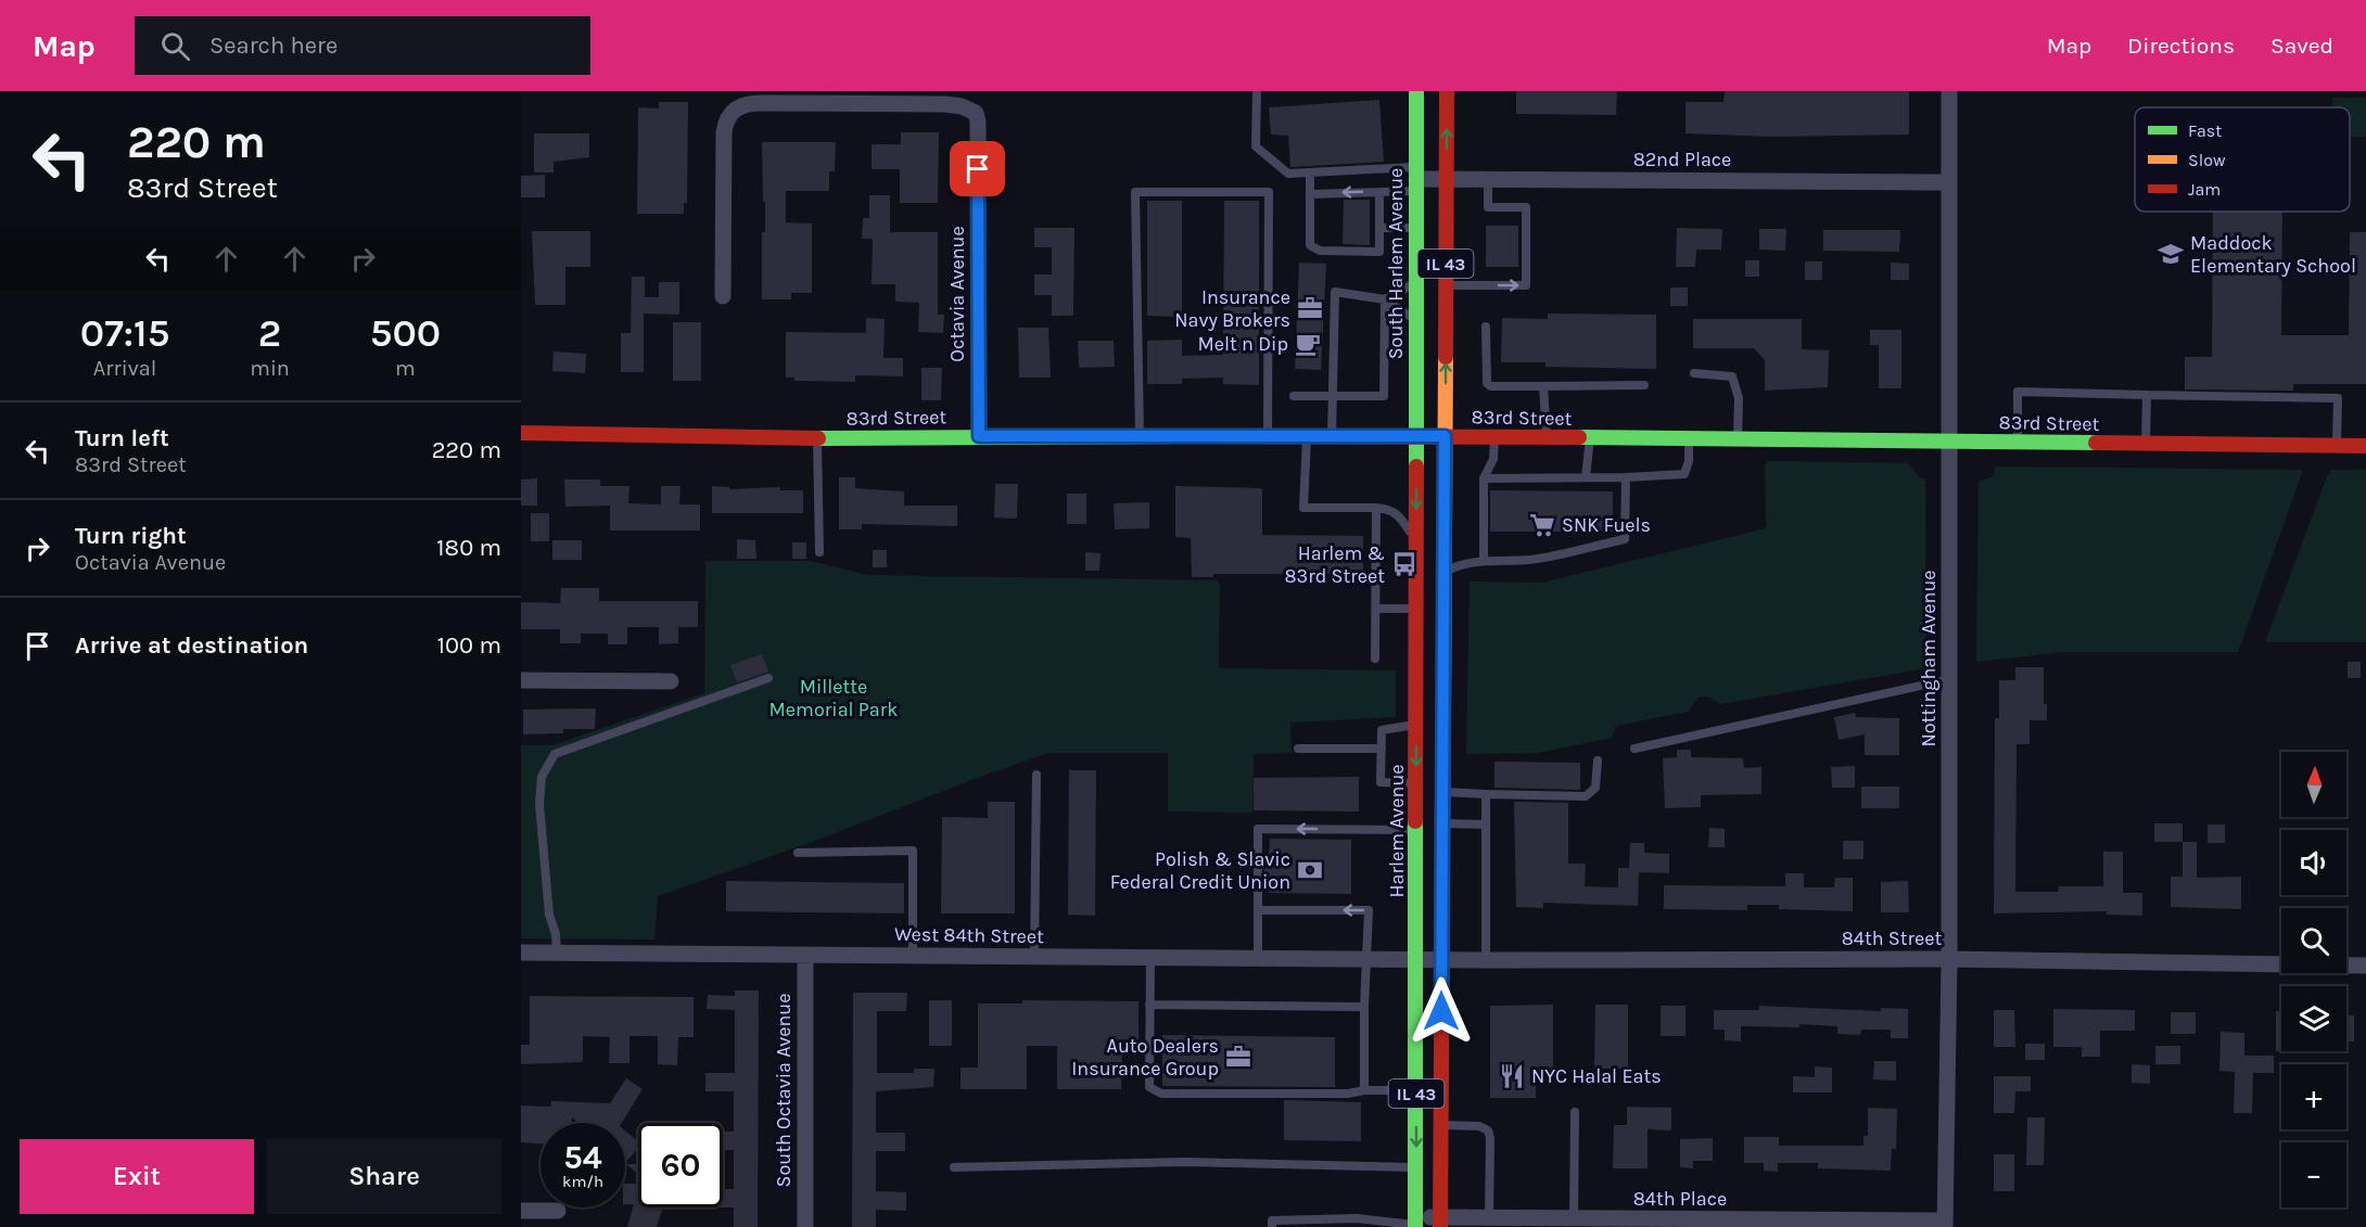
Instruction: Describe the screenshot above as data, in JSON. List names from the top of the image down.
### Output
{
  "streets": {
    "main road": [
      "South Harlem Avenue",
      "IL 43",
      "83rd Street",
      "Harlem Avenue"
    ],
    "street": [
      "82nd Place",
      "Octavia Avenue",
      "Nottingham Avenue",
      "West 84th Street",
      "84th Street",
      "South Octavia Avenue",
      "84th Place"
    ]
  },
  "crossings": [
    ["82nd Place", "South Harlem Avenue"],
    ["82nd Place", "IL 43"],
    ["82nd Place", "Nottingham Avenue"],
    ["South Harlem Avenue", "83rd Street"],
    ["South Harlem Avenue", "Harlem Avenue"],
    ["IL 43", "83rd Street"],
    ["IL 43", "84th Street"],
    ["IL 43", "84th Place"],
    ["Octavia Avenue", "83rd Street"],
    ["83rd Street", "Nottingham Avenue"],
    ["83rd Street", "Harlem Avenue"],
    ["Nottingham Avenue", "84th Street"],
    ["Nottingham Avenue", "84th Place"],
    ["Harlem Avenue", "West 84th Street"],
    ["Harlem Avenue", "84th Street"],
    ["Harlem Avenue", "84th Place"],
    ["West 84th Street", "84th Street"],
    ["West 84th Street", "South Octavia Avenue"]
  ],
  "parks": ["Millette Memorial Park"],
  "places": {
    "school or university": ["Maddock Elementary School"],
    "office": ["Insurance Navy Brokers", "Auto Dealers Insurance Group"],
    "cafe": ["Melt n Dip"],
    "supermarket": ["SNK Fuels"],
    "bus stop": ["Harlem & 83rd Street"],
    "bank": ["Polish & Slavic Federal Credit Union"],
    "restaurant": ["NYC Halal Eats"]
  },
  "legend": ["Fast", "Slow", "Jam"],
  "north": "top",
  "page": {
    "header": "Map",
    "search": "Search here",
    "nav": ["Map", "Directions", "Saved"],
    "turn": ["220 m", "83rd Street"],
    "eta": [
      "07:15",
      "Arrival",
      "2",
      "min",
      "500",
      "m"
    ],
    "list": [
      {
        "name": "Turn left",
        "note": "83rd Street",
        "value": "220 m"
      },
      {
        "name": "Turn right",
        "note": "Octavia Avenue",
        "value": "180 m"
      },
      {
        "name": "Arrive at destination",
        "value": "100 m"
      }
    ],
    "map_buttons": ["+", "−"],
    "speed": "54 km/h",
    "limit": "60",
    "buttons": ["Exit", "Share"]
  }
}
